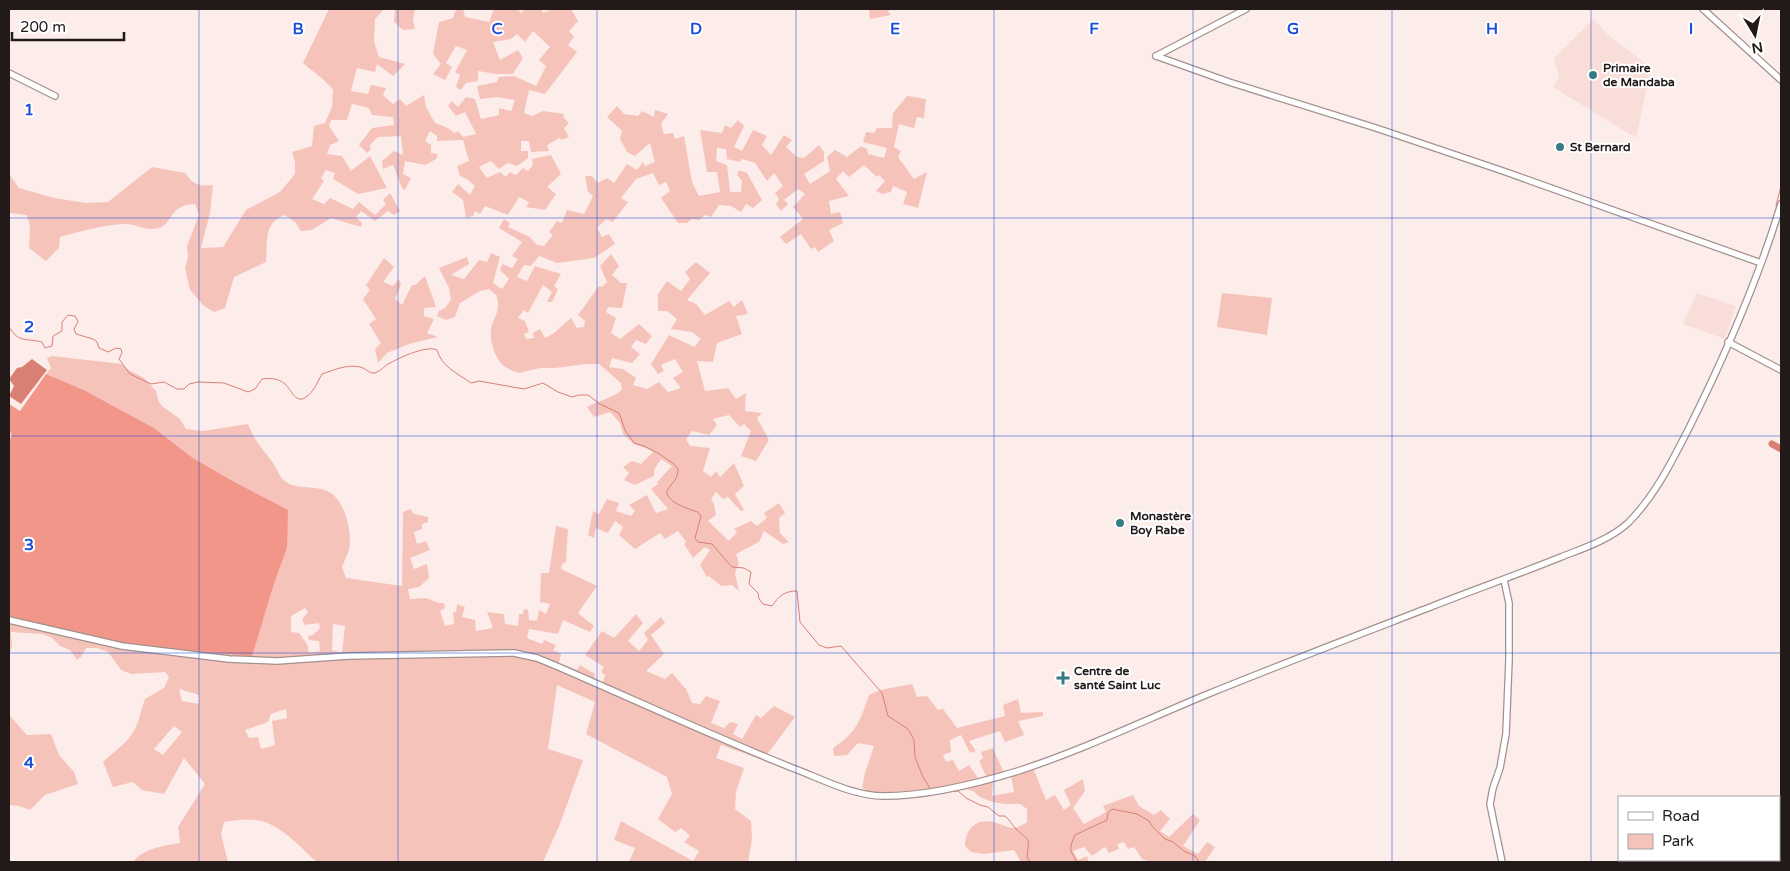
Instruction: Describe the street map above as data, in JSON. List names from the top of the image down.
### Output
{
  "places": {
    "other": ["Primaire de Mandaba", "St Bernard", "Monastère Boy Rabe"],
    "health": ["Centre de santé Saint Luc"]
  },
  "legend": ["Road", "Park"],
  "scale_bar": "200 m",
  "north": "bottom",
  "grid": {
    "columns": [
      "B",
      "C",
      "D",
      "E",
      "F",
      "G",
      "H",
      "I"
    ],
    "rows": [
      "1",
      "2",
      "3",
      "4"
    ]
  }
}
